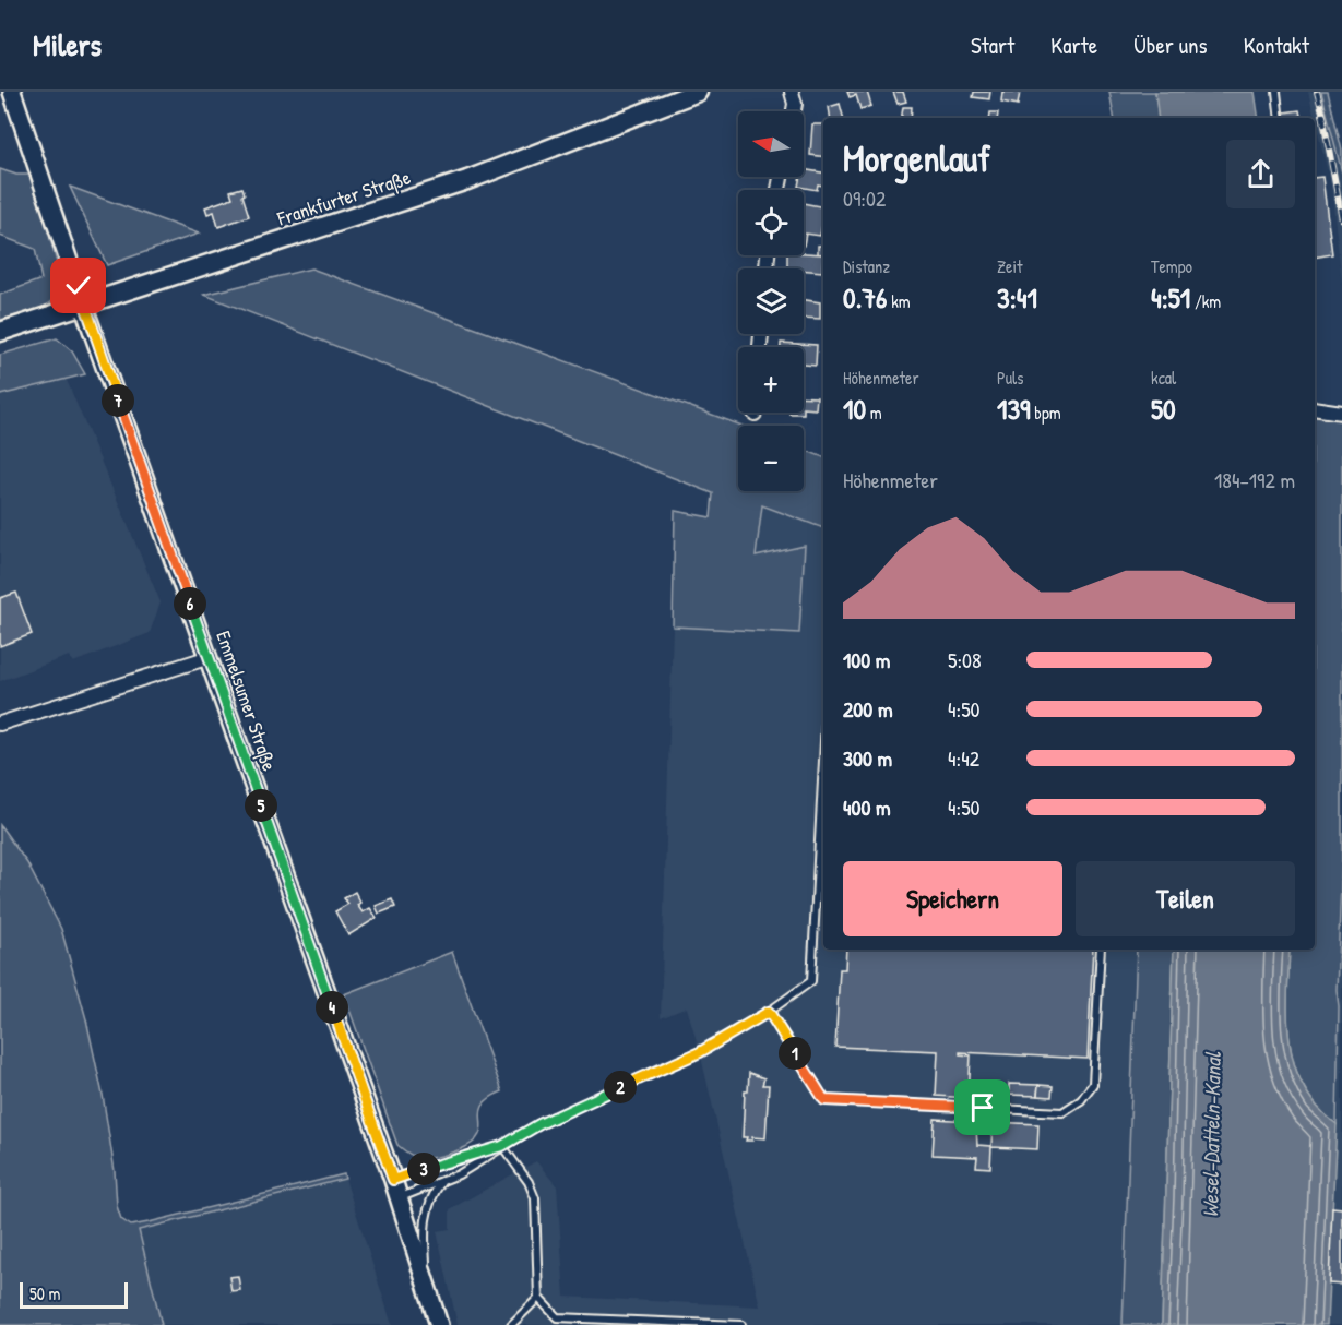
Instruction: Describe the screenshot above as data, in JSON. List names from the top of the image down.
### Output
{
  "streets": {
    "main road": ["Frankfurter Straße"],
    "street": ["Emmelsumer Straße"]
  },
  "crossings": [
    ["Frankfurter Straße", "Emmelsumer Straße"]
  ],
  "water": ["Wesel-Datteln-Kanal"],
  "scale_bar": "50 m",
  "north": "left",
  "page": {
    "header": "Milers",
    "nav": [
      "Start",
      "Karte",
      "Über uns",
      "Kontakt"
    ],
    "map_buttons": ["+", "−"],
    "heading": ["Morgenlauf", "09:02"],
    "stats": [
      ["Distanz", "0.76 km"],
      ["Zeit", "3:41"],
      ["Tempo", "4:51 /km"],
      ["Höhenmeter", "10 m"],
      ["Puls", "139 bpm"],
      ["kcal", "50"]
    ],
    "pins": [
      "7",
      "6",
      "5",
      "4",
      "1",
      "2",
      "3"
    ],
    "chart": ["Höhenmeter", "184–192 m"],
    "list": [
      {
        "name": "100 m",
        "note": "5:08"
      },
      {
        "name": "200 m",
        "note": "4:50"
      },
      {
        "name": "300 m",
        "note": "4:42"
      },
      {
        "name": "400 m",
        "note": "4:50"
      }
    ],
    "buttons": ["Speichern", "Teilen"],
    "scale": "50 m"
  }
}
